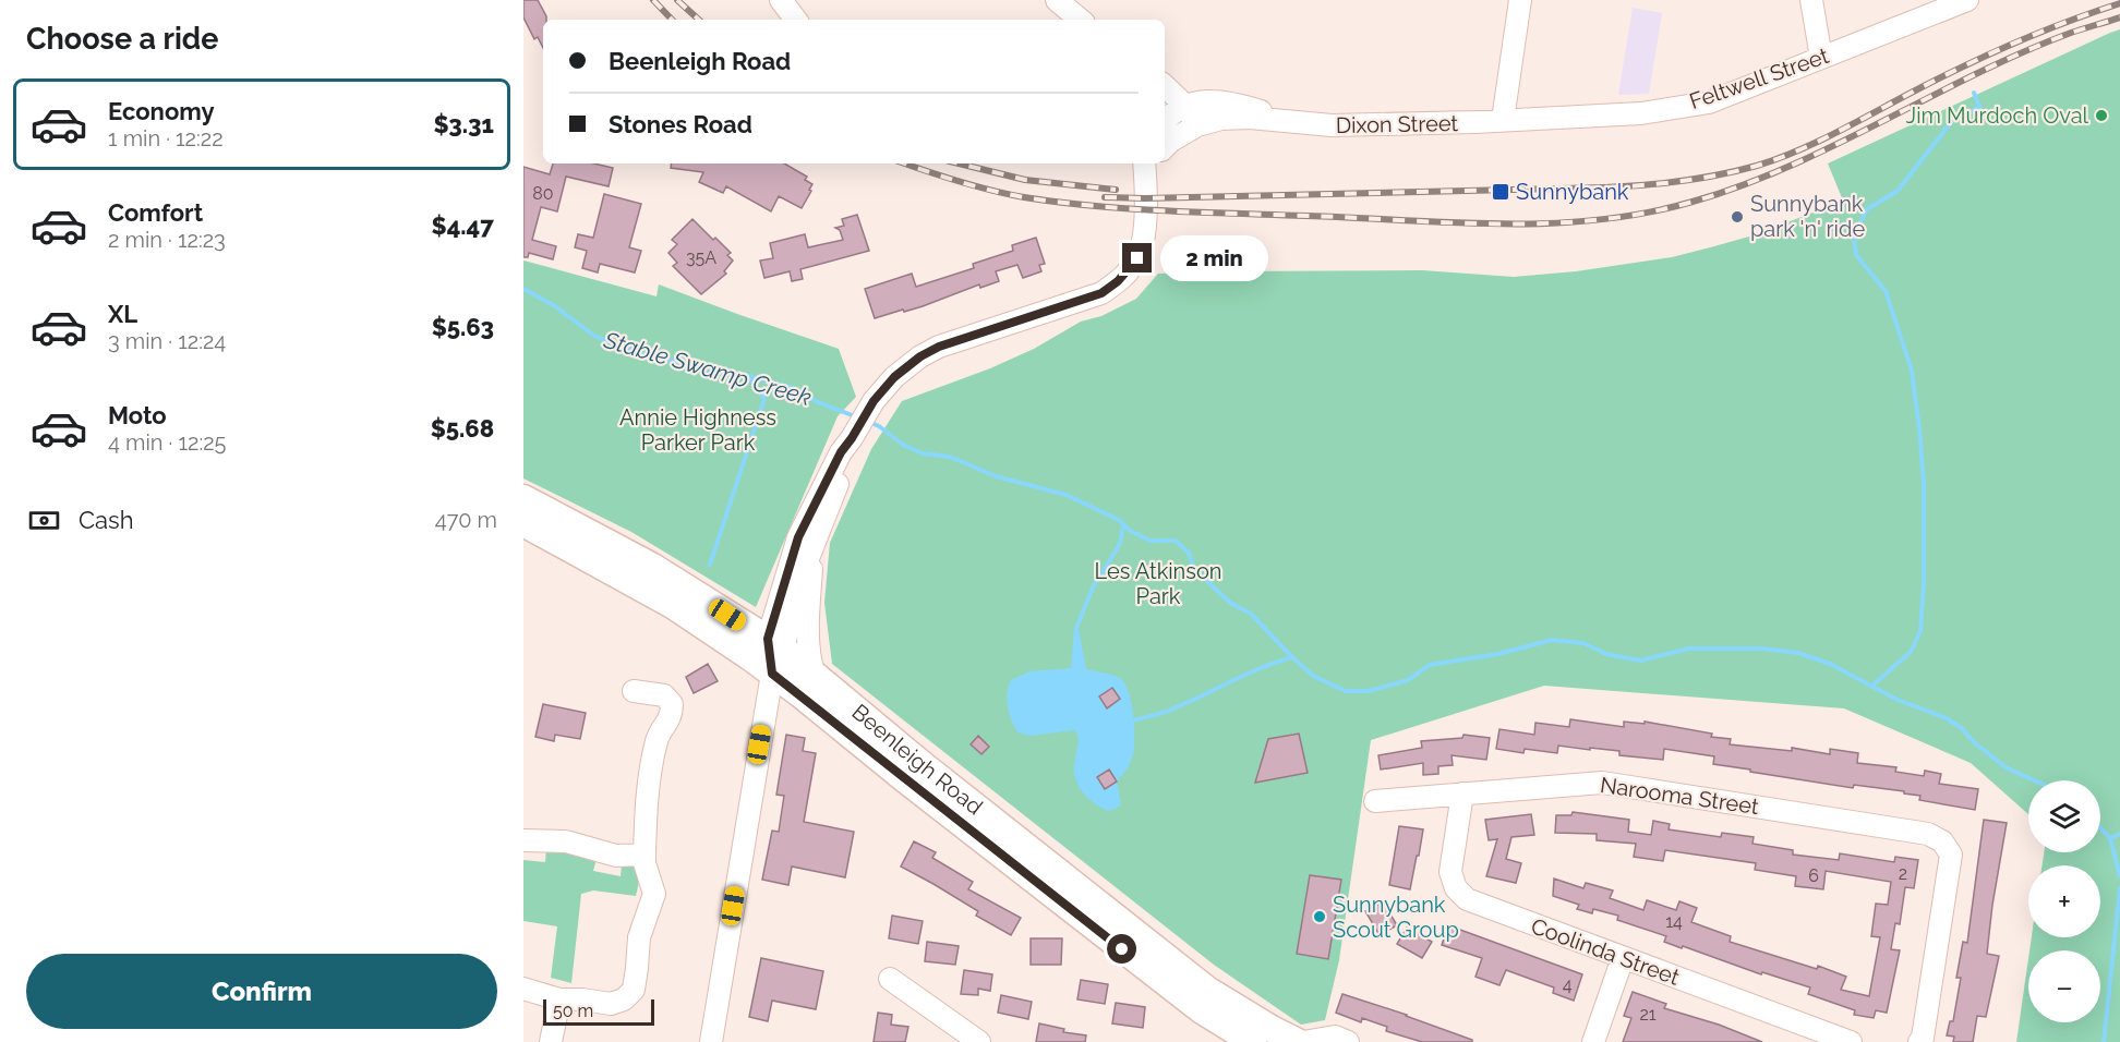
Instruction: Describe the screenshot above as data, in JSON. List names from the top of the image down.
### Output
{
  "streets": {
    "main road": ["Beenleigh Road"],
    "street": [
      "Feltwell Street",
      "Dixon Street",
      "Narooma Street",
      "Coolinda Street"
    ]
  },
  "crossings": [
    ["Feltwell Street", "Dixon Street"],
    ["Narooma Street", "Coolinda Street"]
  ],
  "water": ["Stable Swamp Creek"],
  "parks": ["Annie Highness Parker Park", "Les Atkinson Park"],
  "places": {
    "other": ["Jim Murdoch Oval", "Sunnybank park 'n' ride", "Sunnybank Scout Group"],
    "transit": ["Sunnybank"]
  },
  "house_numbers": [
    "80",
    "35A",
    "2",
    "6",
    "14",
    "4",
    "21"
  ],
  "scale_bar": "50 m",
  "page": {
    "heading": "Choose a ride",
    "banner": ["Beenleigh Road", "Stones Road"],
    "list": [
      {
        "name": "Economy",
        "note": "1 min · 12:22",
        "value": "$3.31"
      },
      {
        "name": "Comfort",
        "note": "2 min · 12:23",
        "value": "$4.47"
      },
      {
        "name": "XL",
        "note": "3 min · 12:24",
        "value": "$5.63"
      },
      {
        "name": "Moto",
        "note": "4 min · 12:25",
        "value": "$5.68"
      }
    ],
    "bubble": "2 min",
    "pay": ["Cash", "470 m"],
    "map_buttons": ["+", "−"],
    "buttons": "Confirm",
    "scale": "50 m"
  }
}
